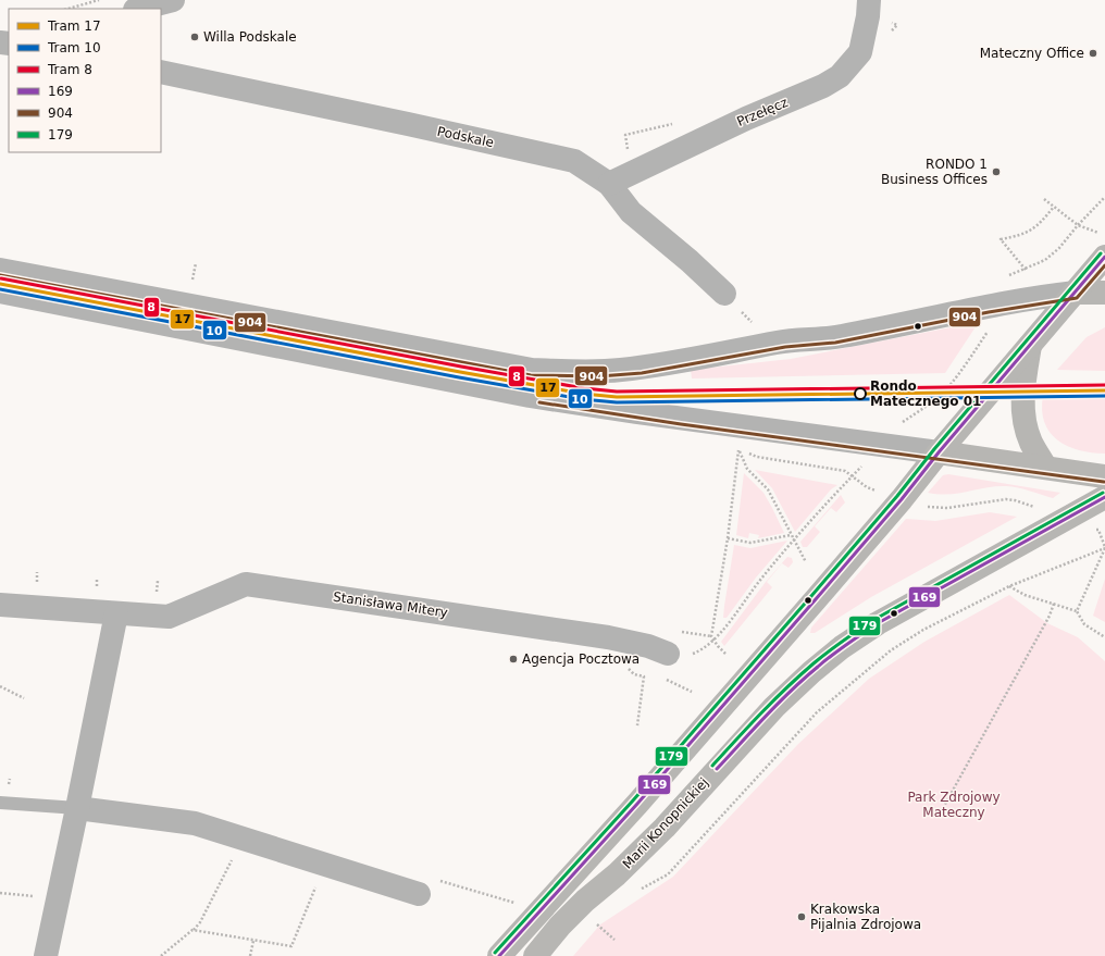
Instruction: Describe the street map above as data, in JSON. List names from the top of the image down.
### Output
{
  "streets": {
    "main road": ["Marii Konopnickiej"],
    "street": ["Przełęcz", "Podskale", "Stanisława Mitery"]
  },
  "crossings": [
    ["Przełęcz", "Podskale"]
  ],
  "parks": ["Park Zdrojowy Mateczny"],
  "places": [
    "Willa Podskale",
    "Mateczny Office",
    "RONDO 1 Business Offices",
    "Rondo Matecznego 01",
    "Agencja Pocztowa",
    "Krakowska Pijalnia Zdrojowa"
  ],
  "lines": [
    "transit line 179",
    "transit line 169",
    "transit line 904",
    "tram line 8",
    "tram line 17",
    "tram line 10"
  ],
  "legend": [
    "Tram 17",
    "Tram 10",
    "Tram 8",
    "169",
    "904",
    "179"
  ]
}
